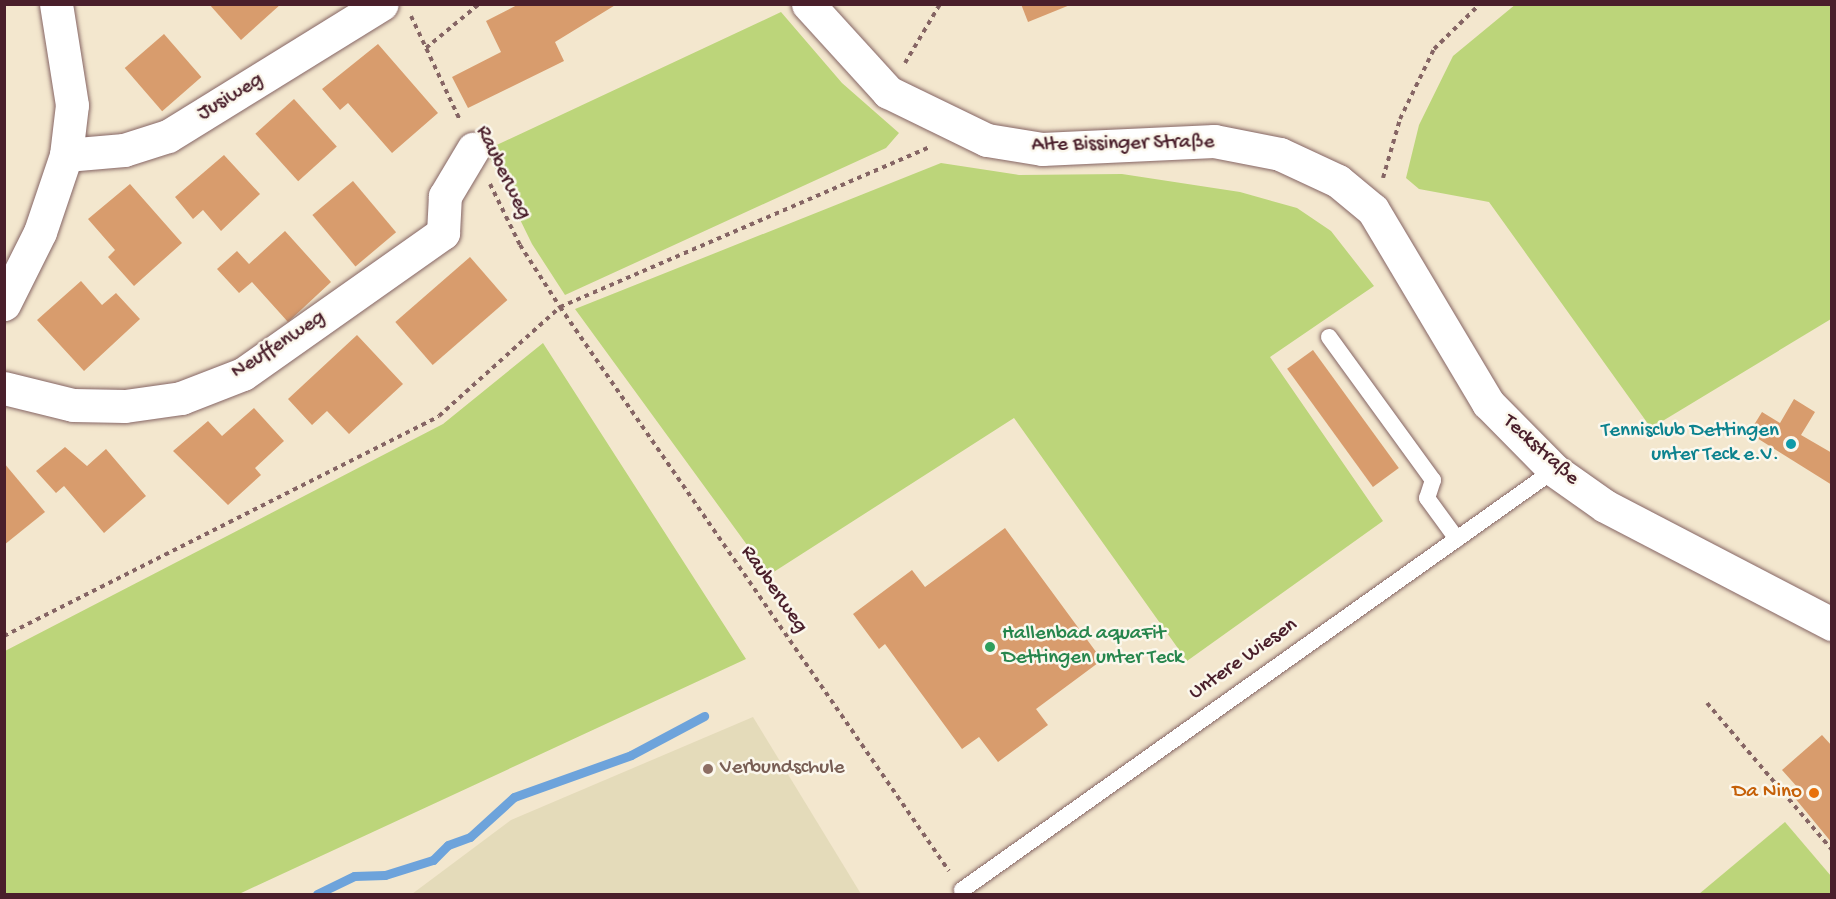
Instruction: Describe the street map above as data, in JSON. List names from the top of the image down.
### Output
{
  "streets": {
    "street": [
      "Jusiweg",
      "Alte Bissinger Straße",
      "Neuffenweg",
      "Teckstraße"
    ],
    "lane": ["Untere Wiesen"],
    "path": ["Rauberweg"]
  },
  "crossings": [
    ["Alte Bissinger Straße", "Teckstraße"],
    ["Rauberweg", "Neuffenweg"],
    ["Rauberweg", "Untere Wiesen"],
    ["Teckstraße", "Untere Wiesen"]
  ],
  "places": [
    "Tennisclub Dettingen unter Teck e.V.",
    "Hallenbad aquaFit Dettingen unter Teck",
    "Verbundschule",
    "Da Nino"
  ]
}
